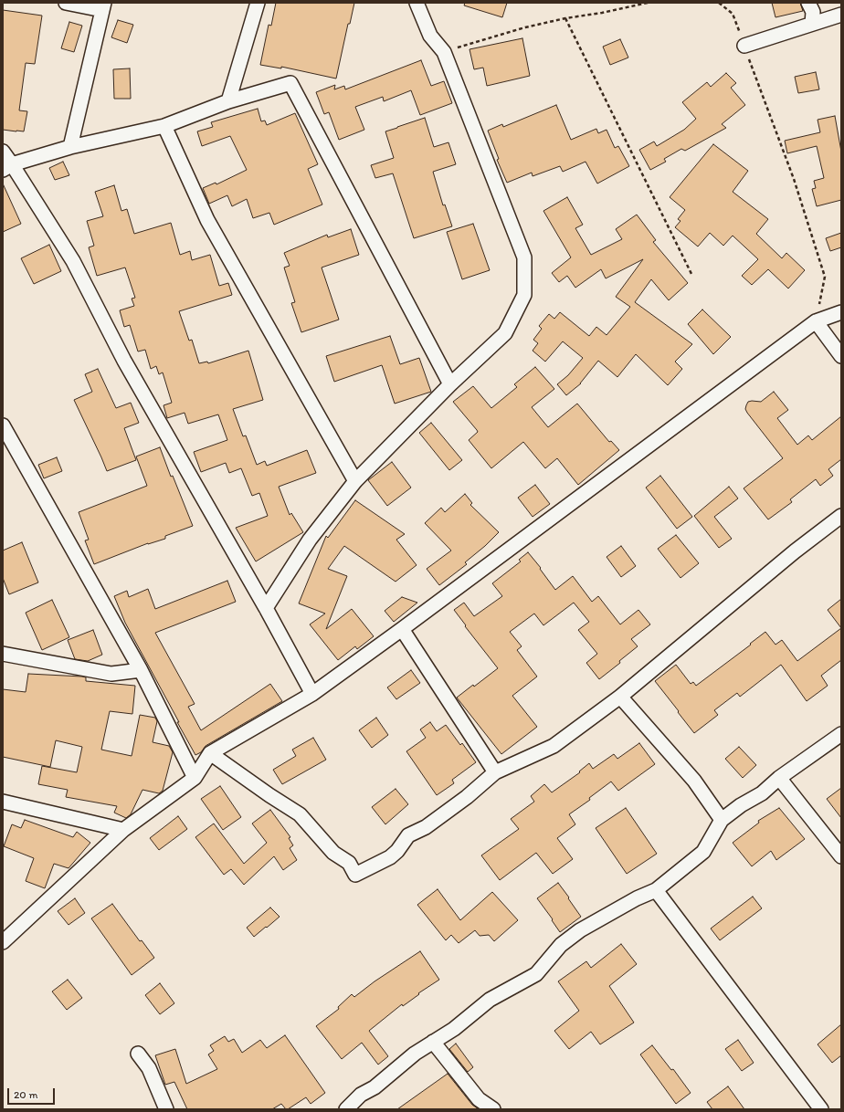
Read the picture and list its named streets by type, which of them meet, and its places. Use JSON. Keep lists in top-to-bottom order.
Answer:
{
  "scale_bar": "20 m"
}
